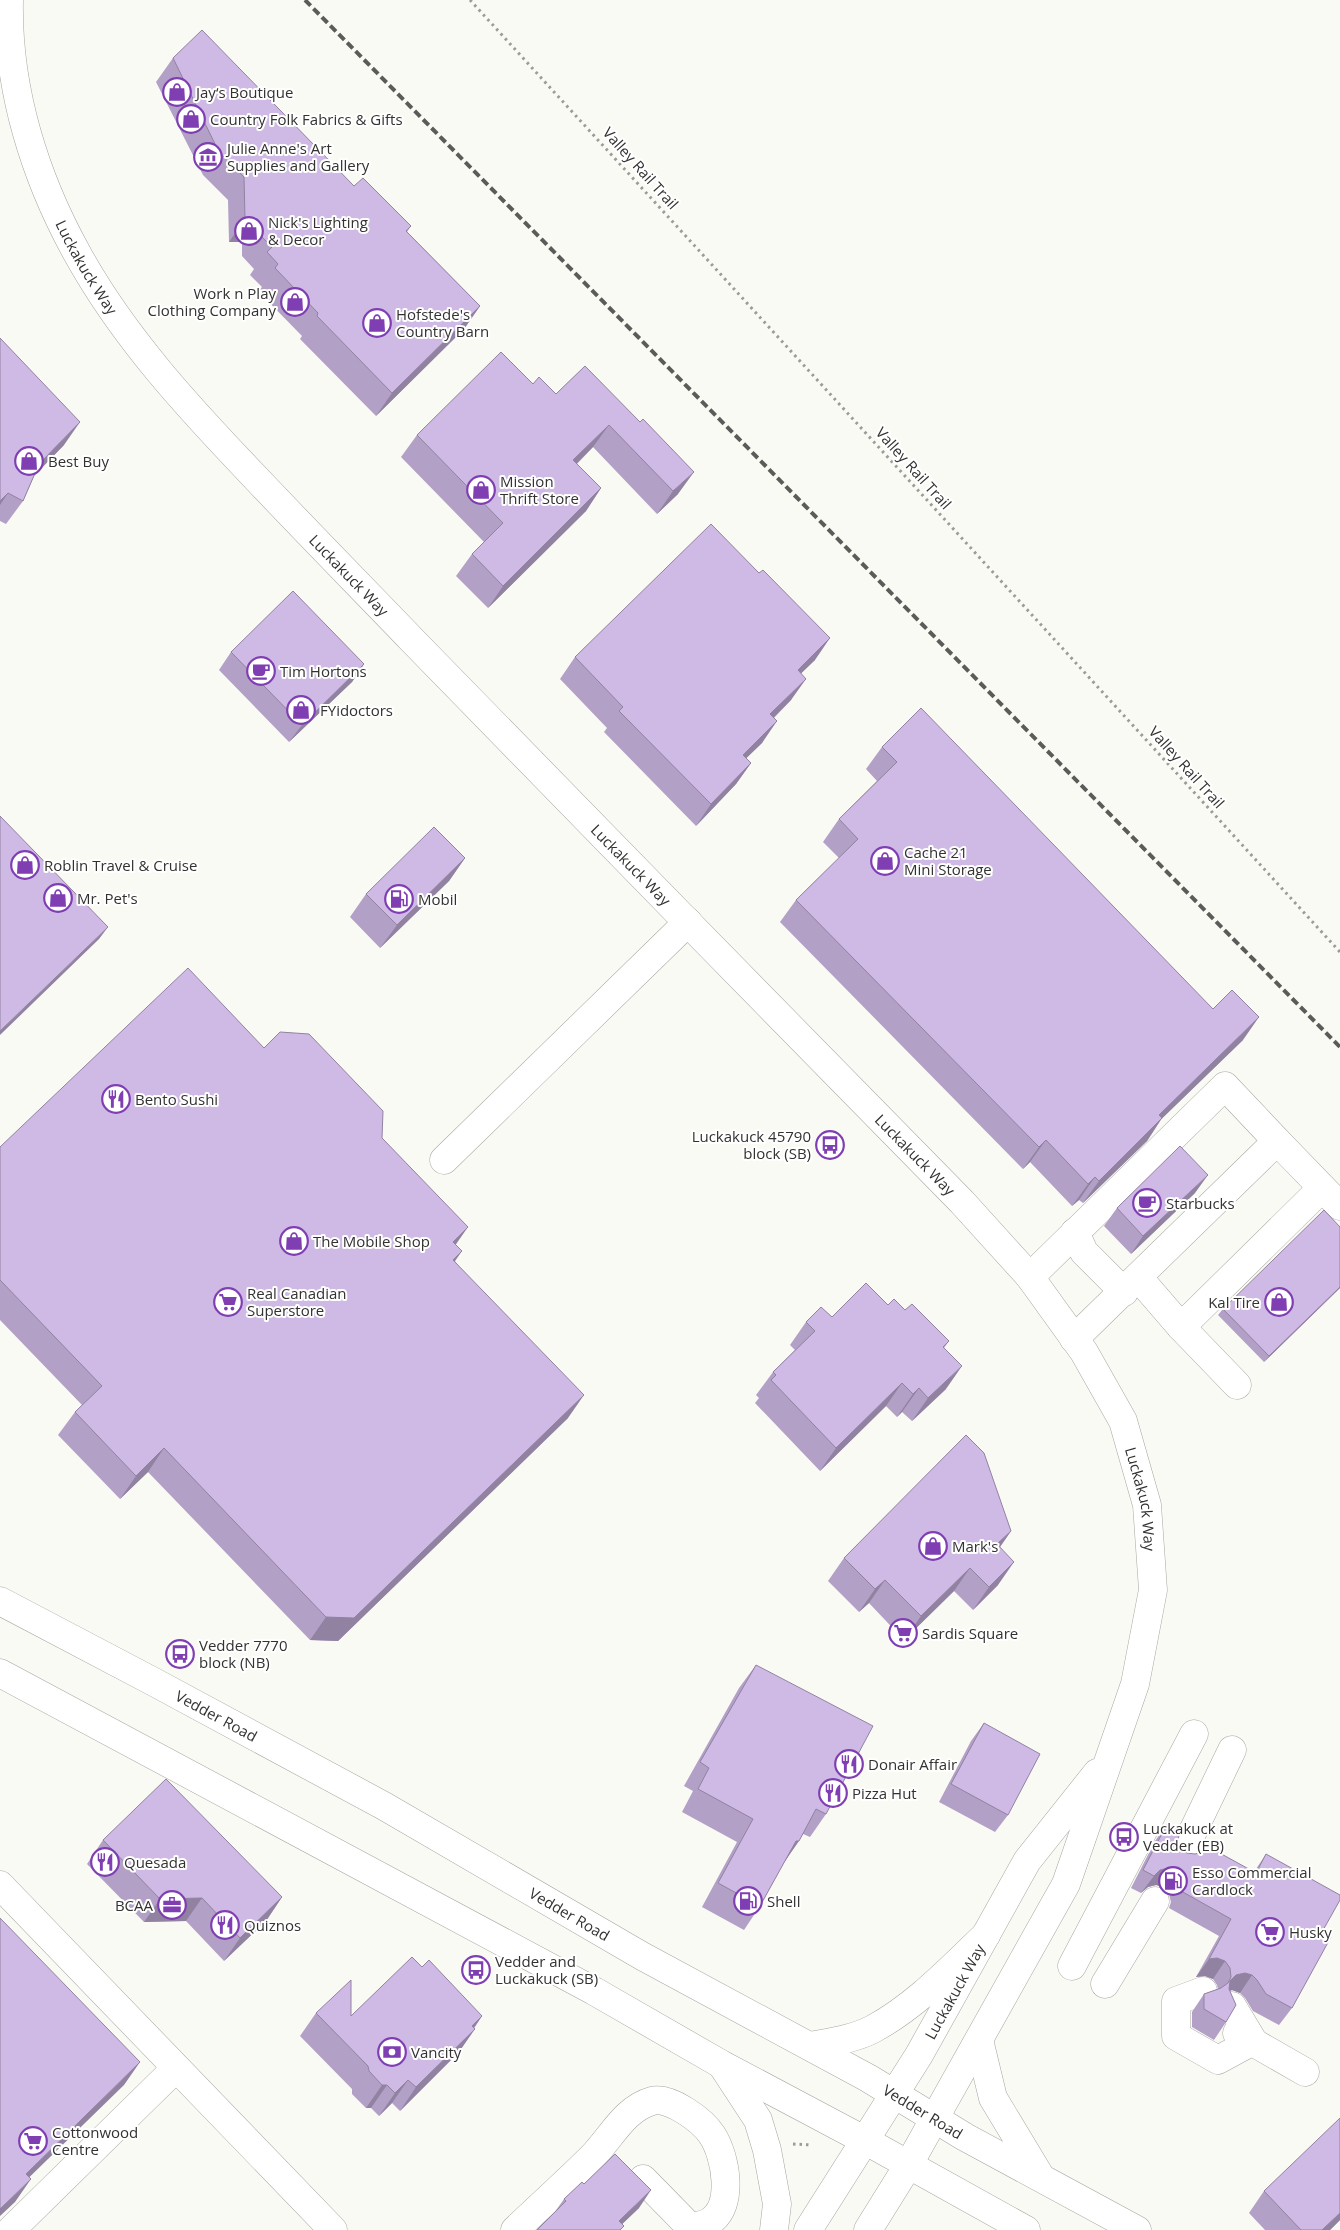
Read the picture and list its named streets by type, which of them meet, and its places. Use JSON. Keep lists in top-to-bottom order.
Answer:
{
  "streets": {
    "street": ["Luckakuck Way", "Vedder Road"],
    "path": ["Valley Rail Trail"]
  },
  "crossings": [
    ["Luckakuck Way", "Vedder Road"]
  ],
  "places": {
    "shop": [
      "Jay‘s Boutique",
      "Country Folk Fabrics & Gifts",
      "Nick's Lighting & Decor",
      "Work n Play Clothing Company",
      "Hofstede's Country Barn",
      "Best Buy",
      "Mission Thrift Store",
      "FYidoctors",
      "Cache 21 Mini Storage",
      "Roblin Travel & Cruise",
      "Mr. Pet's",
      "The Mobile Shop",
      "Kal Tire",
      "Mark's"
    ],
    "museum": ["Julie Anne's Art Supplies and Gallery"],
    "cafe": ["Tim Hortons", "Starbucks"],
    "fuel station": ["Mobil", "Esso Commercial Cardlock", "Shell"],
    "restaurant": [
      "Bento Sushi",
      "Donair Affair",
      "Pizza Hut",
      "Quesada",
      "Quiznos"
    ],
    "bus stop": [
      "Luckakuck 45790 block (SB)",
      "Vedder 7770 block (NB)",
      "Luckakuck at Vedder (EB)",
      "Vedder and Luckakuck (SB)"
    ],
    "supermarket": [
      "Real Canadian Superstore",
      "Sardis Square",
      "Husky",
      "Cottonwood Centre"
    ],
    "office": ["BCAA"],
    "bank": ["Vancity"]
  }
}
